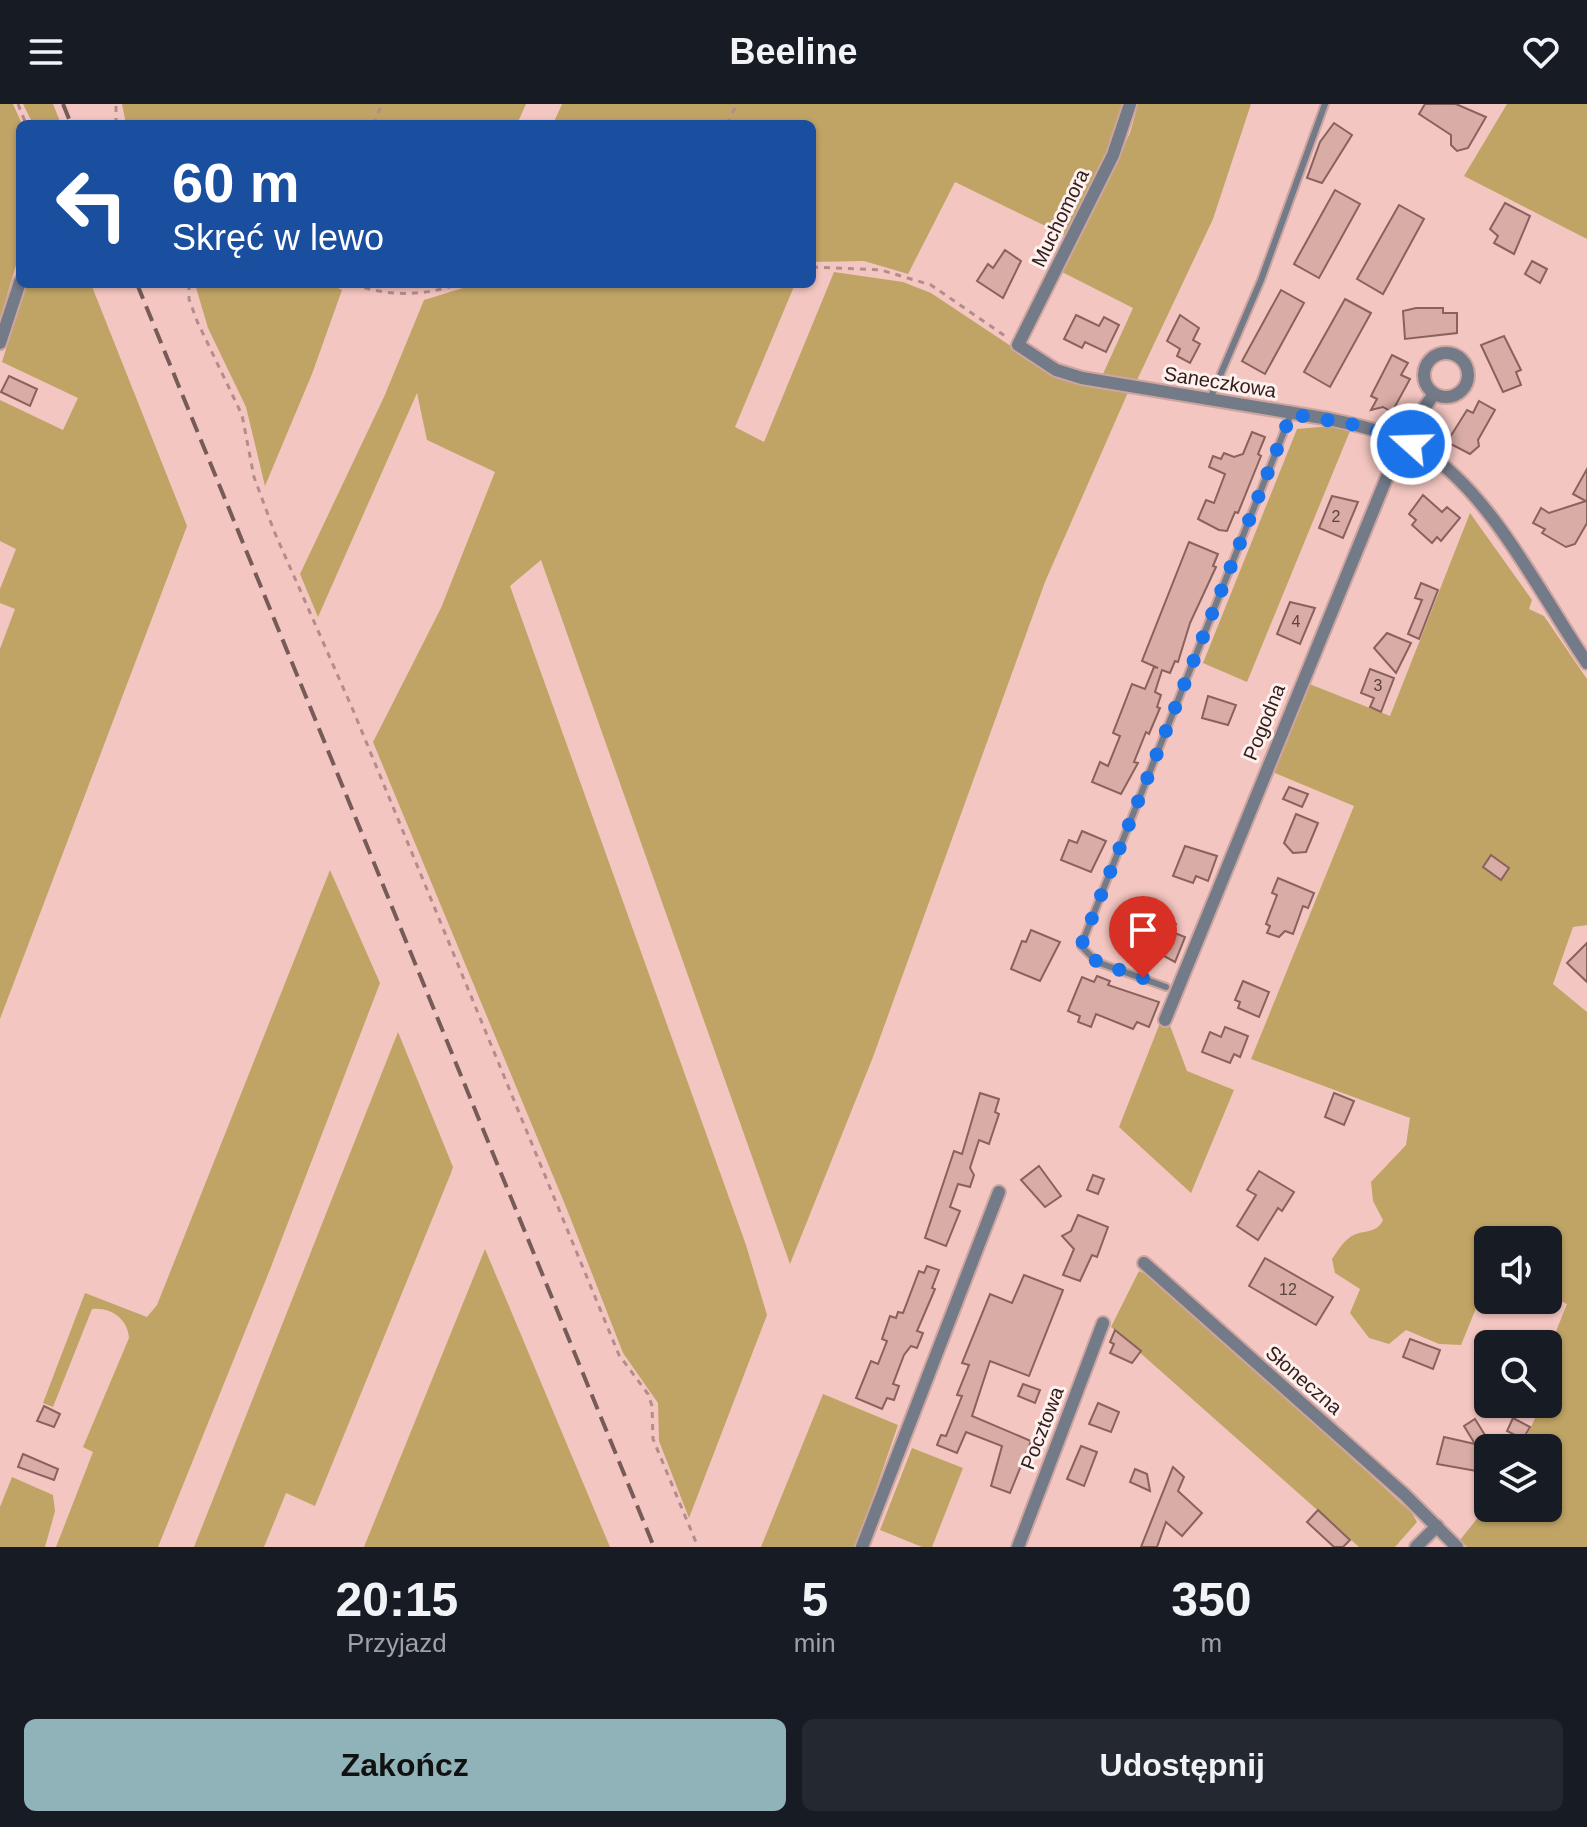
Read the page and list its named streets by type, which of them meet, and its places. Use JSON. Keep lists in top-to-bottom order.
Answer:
{
  "streets": {
    "street": [
      "Muchomora",
      "Saneczkowa",
      "Pogodna",
      "Słoneczna",
      "Pocztowa"
    ]
  },
  "crossings": [
    ["Muchomora", "Saneczkowa"],
    ["Saneczkowa", "Pogodna"]
  ],
  "house_numbers": [
    "2",
    "4",
    "3",
    "12"
  ],
  "page": {
    "header": "Beeline",
    "turn": ["60 m", "Skręć w lewo"],
    "eta": [
      "20:15",
      "Przyjazd",
      "5",
      "min",
      "350",
      "m"
    ],
    "buttons": ["Zakończ", "Udostępnij"]
  }
}
